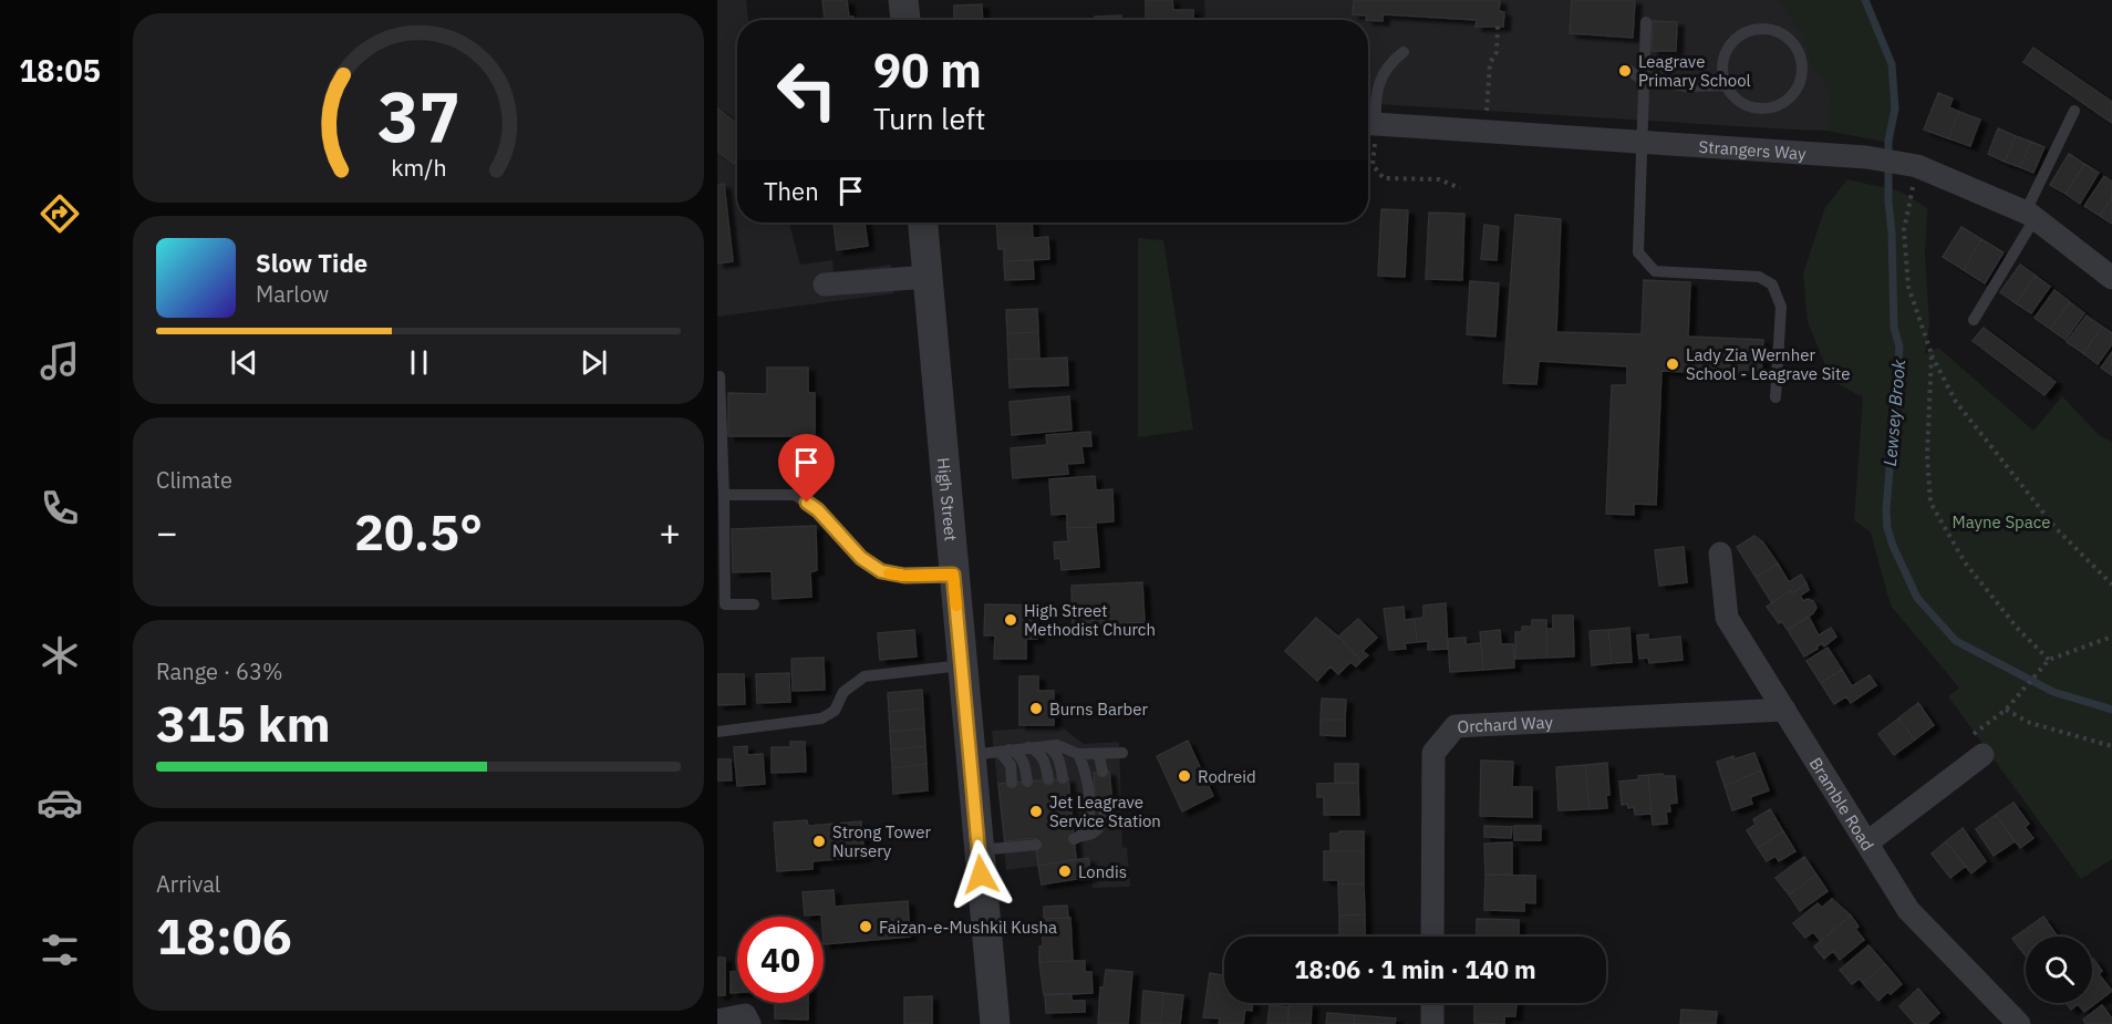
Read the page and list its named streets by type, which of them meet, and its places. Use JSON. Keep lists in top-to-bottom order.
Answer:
{
  "streets": {
    "street": [
      "Strangers Way",
      "High Street",
      "Orchard Way",
      "Bramble Road"
    ]
  },
  "crossings": [
    ["Orchard Way", "Bramble Road"]
  ],
  "water": ["Lewsey Brook"],
  "parks": ["Mayne Space"],
  "places": [
    "Leagrave Primary School",
    "Lady Zia Wernher School - Leagrave Site",
    "High Street Methodist Church",
    "Burns Barber",
    "Rodreid",
    "Jet Leagrave Service Station",
    "Strong Tower Nursery",
    "Londis",
    "Faizan-e-Mushkil Kusha"
  ],
  "page": {
    "tabs": "18:05",
    "turn": ["90 m", "Turn left"],
    "then": "Then",
    "song": ["Slow Tide", "Marlow"],
    "tile": [
      "Climate",
      ["Range · 63%", "315 km"],
      ["Arrival", "18:06"]
    ],
    "heat": ["−", "20.5°", "+"],
    "limit": "40",
    "trip": "18:06 · 1 min · 140 m",
    "gauge": ["37", "km/h"]
  }
}
